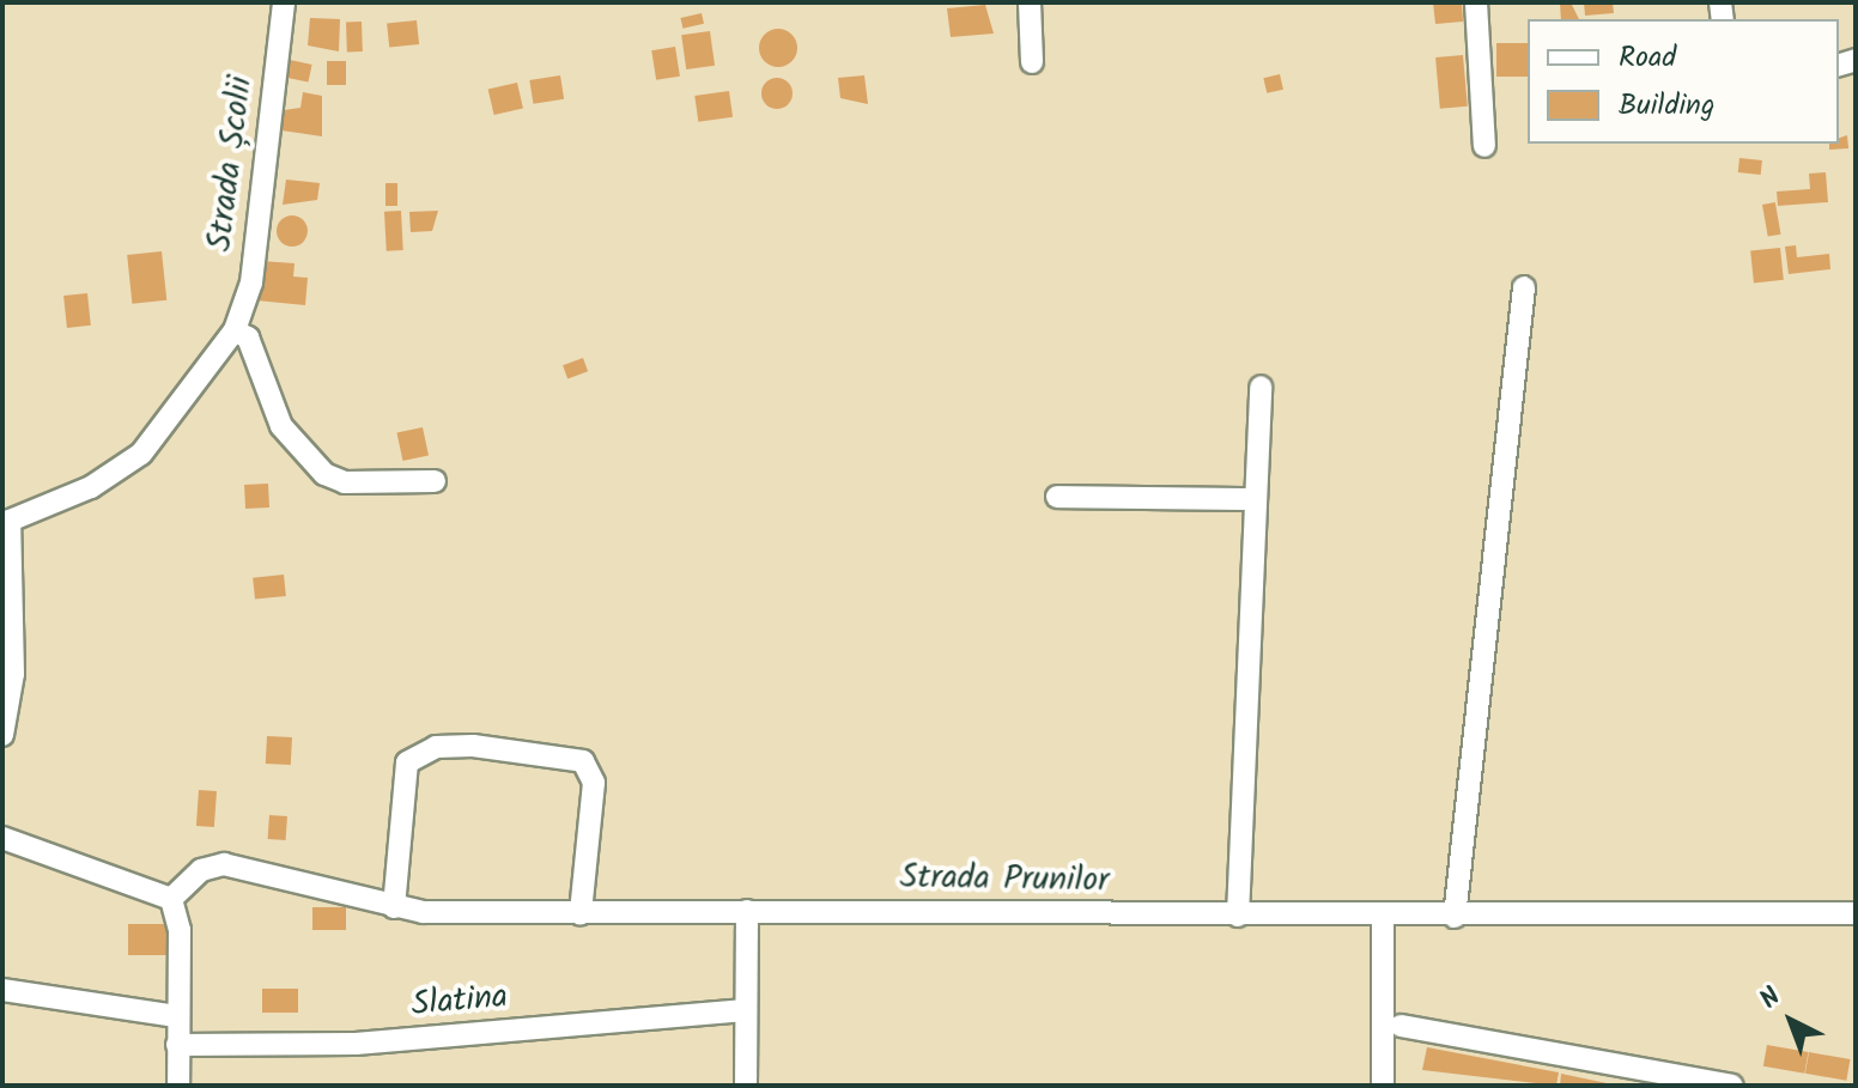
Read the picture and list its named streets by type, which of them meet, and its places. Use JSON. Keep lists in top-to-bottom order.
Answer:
{
  "streets": {
    "street": ["Strada Școlii", "Strada Prunilor", "Slatina"]
  },
  "legend": ["Road", "Building"],
  "north": "top left"
}
